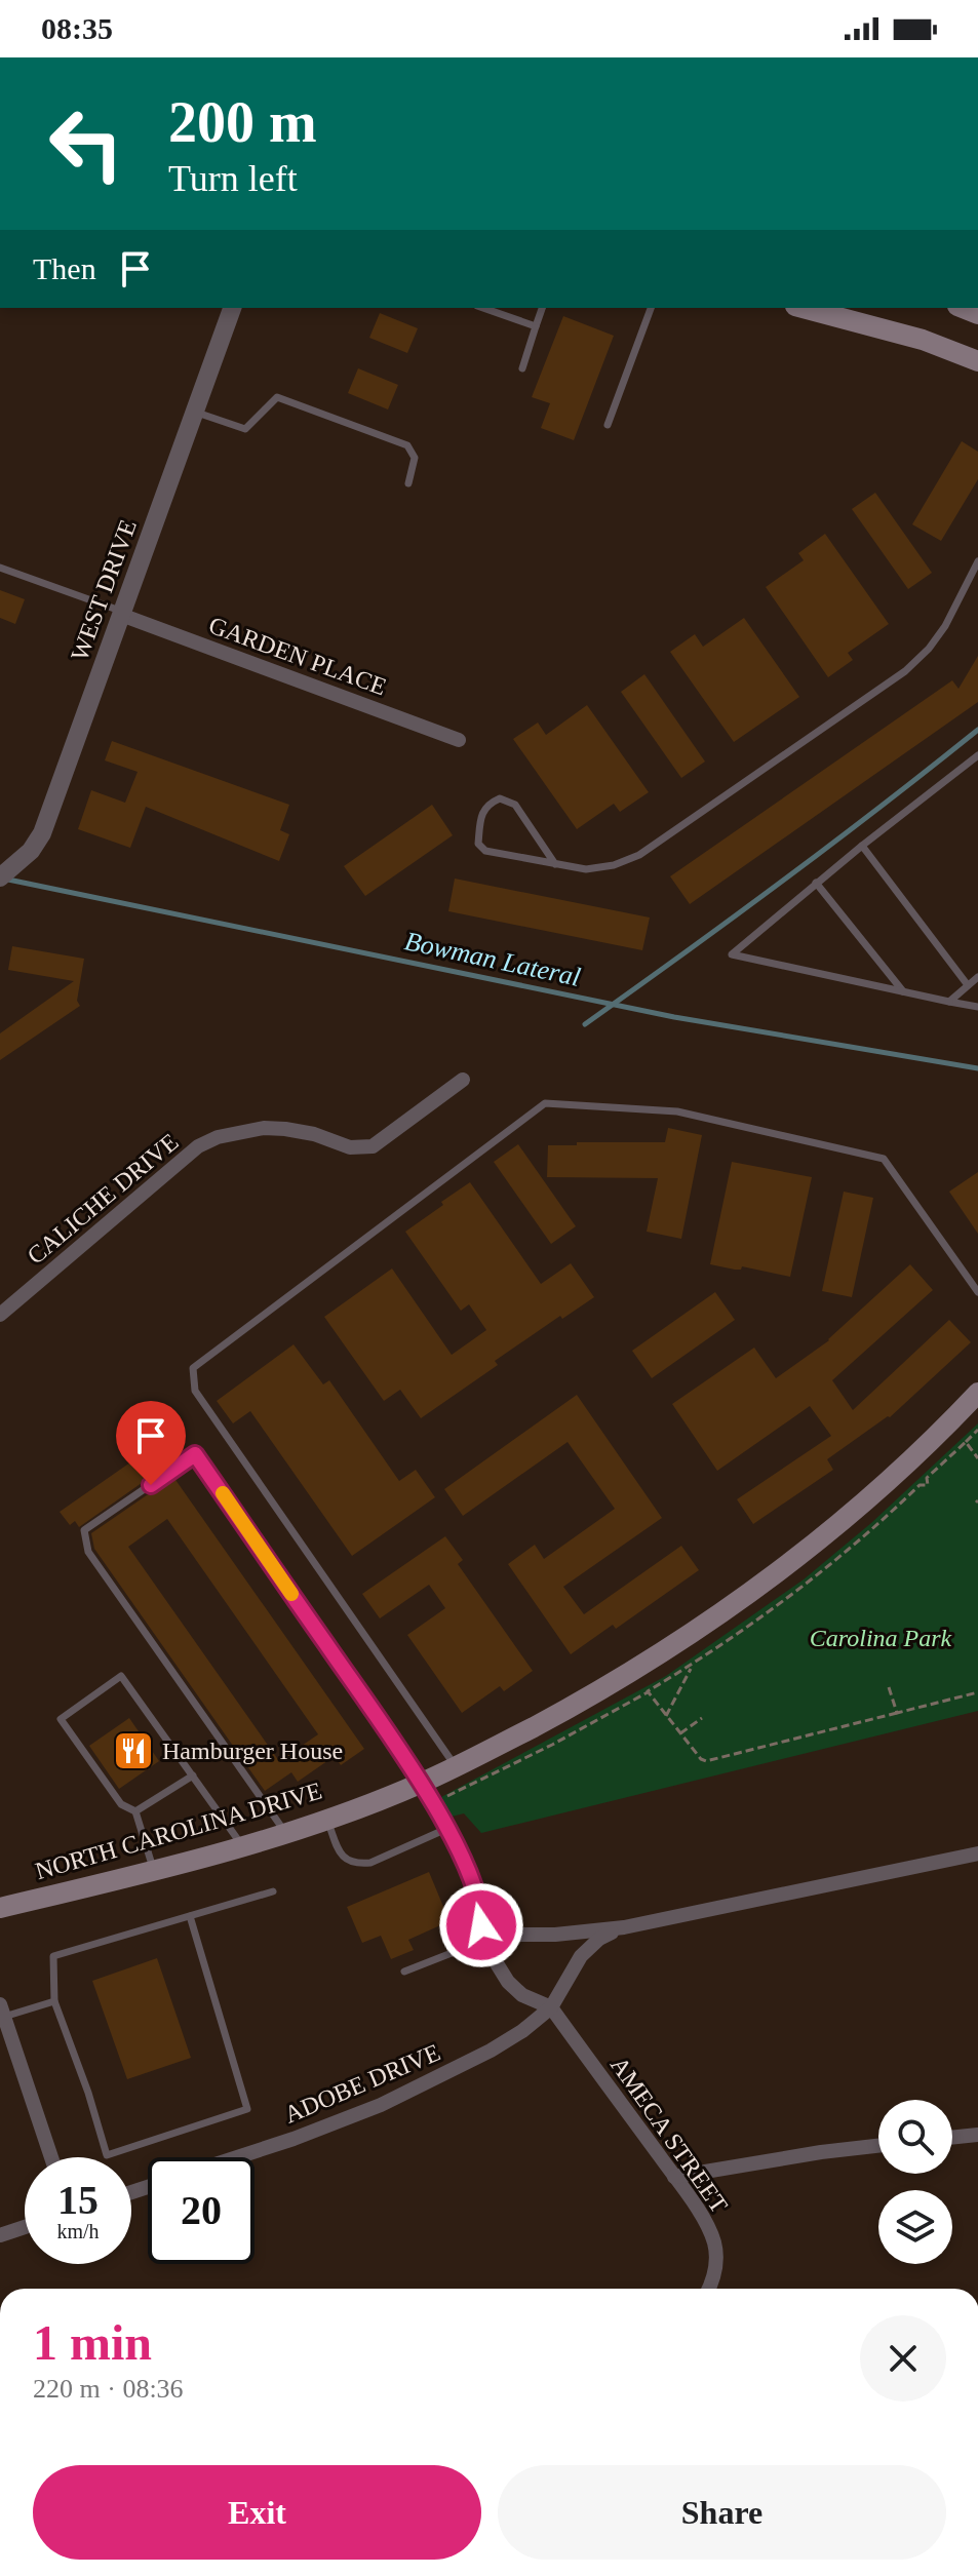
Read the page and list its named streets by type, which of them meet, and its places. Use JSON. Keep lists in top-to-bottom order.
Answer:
{
  "streets": {
    "main road": ["NORTH CAROLINA DRIVE"],
    "street": [
      "WEST DRIVE",
      "GARDEN PLACE",
      "CALICHE DRIVE",
      "ADOBE DRIVE",
      "AMECA STREET"
    ]
  },
  "crossings": [
    ["WEST DRIVE", "GARDEN PLACE"],
    ["ADOBE DRIVE", "AMECA STREET"]
  ],
  "water": ["Bowman Lateral"],
  "parks": ["Carolina Park"],
  "places": {
    "restaurant": ["Hamburger House"]
  },
  "page": {
    "status": "08:35",
    "turn": ["200 m", "Turn left"],
    "then": "Then",
    "speed": "15 km/h",
    "limit": "20",
    "heading": ["1 min", "220 m · 08:36"],
    "buttons": ["Exit", "Share"]
  }
}
